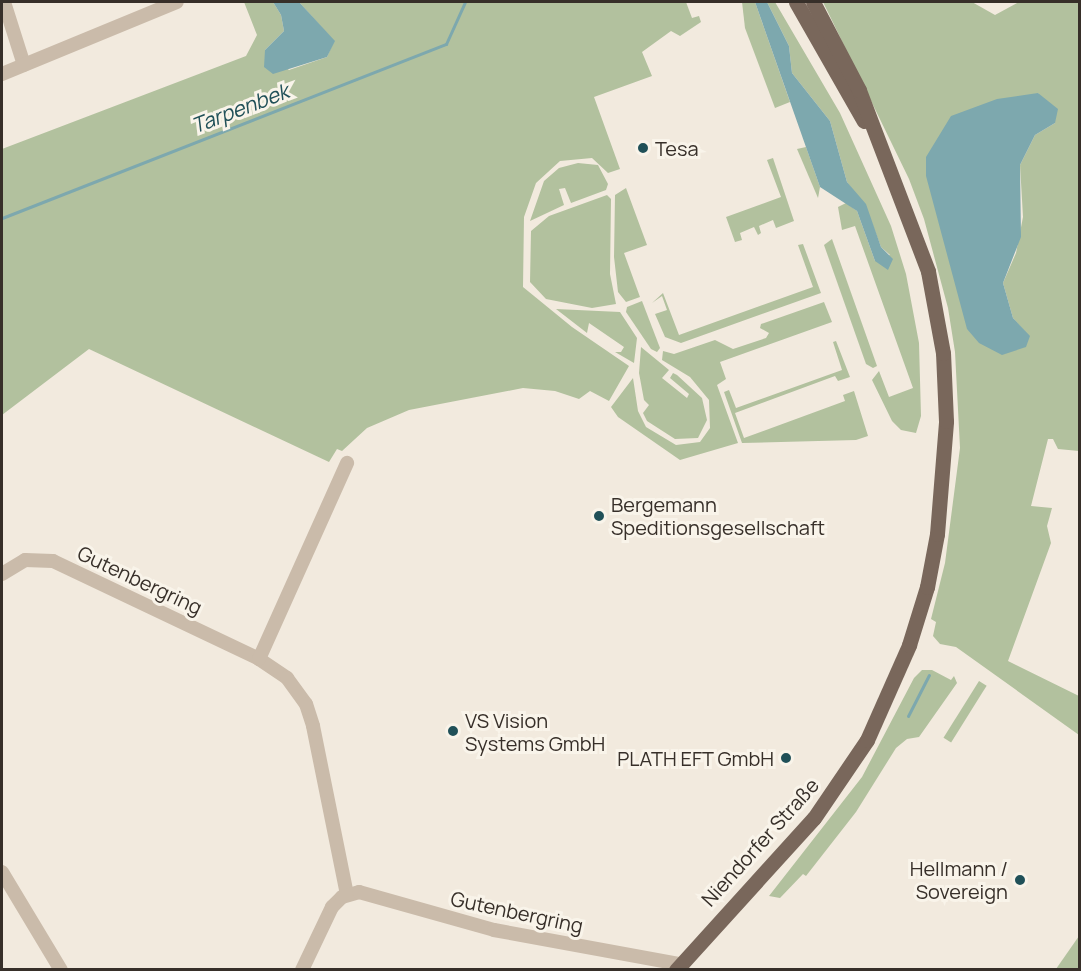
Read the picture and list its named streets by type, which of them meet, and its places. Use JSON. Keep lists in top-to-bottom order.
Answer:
{
  "streets": {
    "main road": ["Niendorfer Straße"],
    "street": ["Gutenbergring"]
  },
  "crossings": [
    ["Gutenbergring", "Niendorfer Straße"]
  ],
  "water": ["Tarpenbek"],
  "places": [
    "Tesa",
    "Bergemann Speditionsgesellschaft",
    "VS Vision Systems GmbH",
    "PLATH EFT GmbH",
    "Hellmann / Sovereign"
  ]
}
